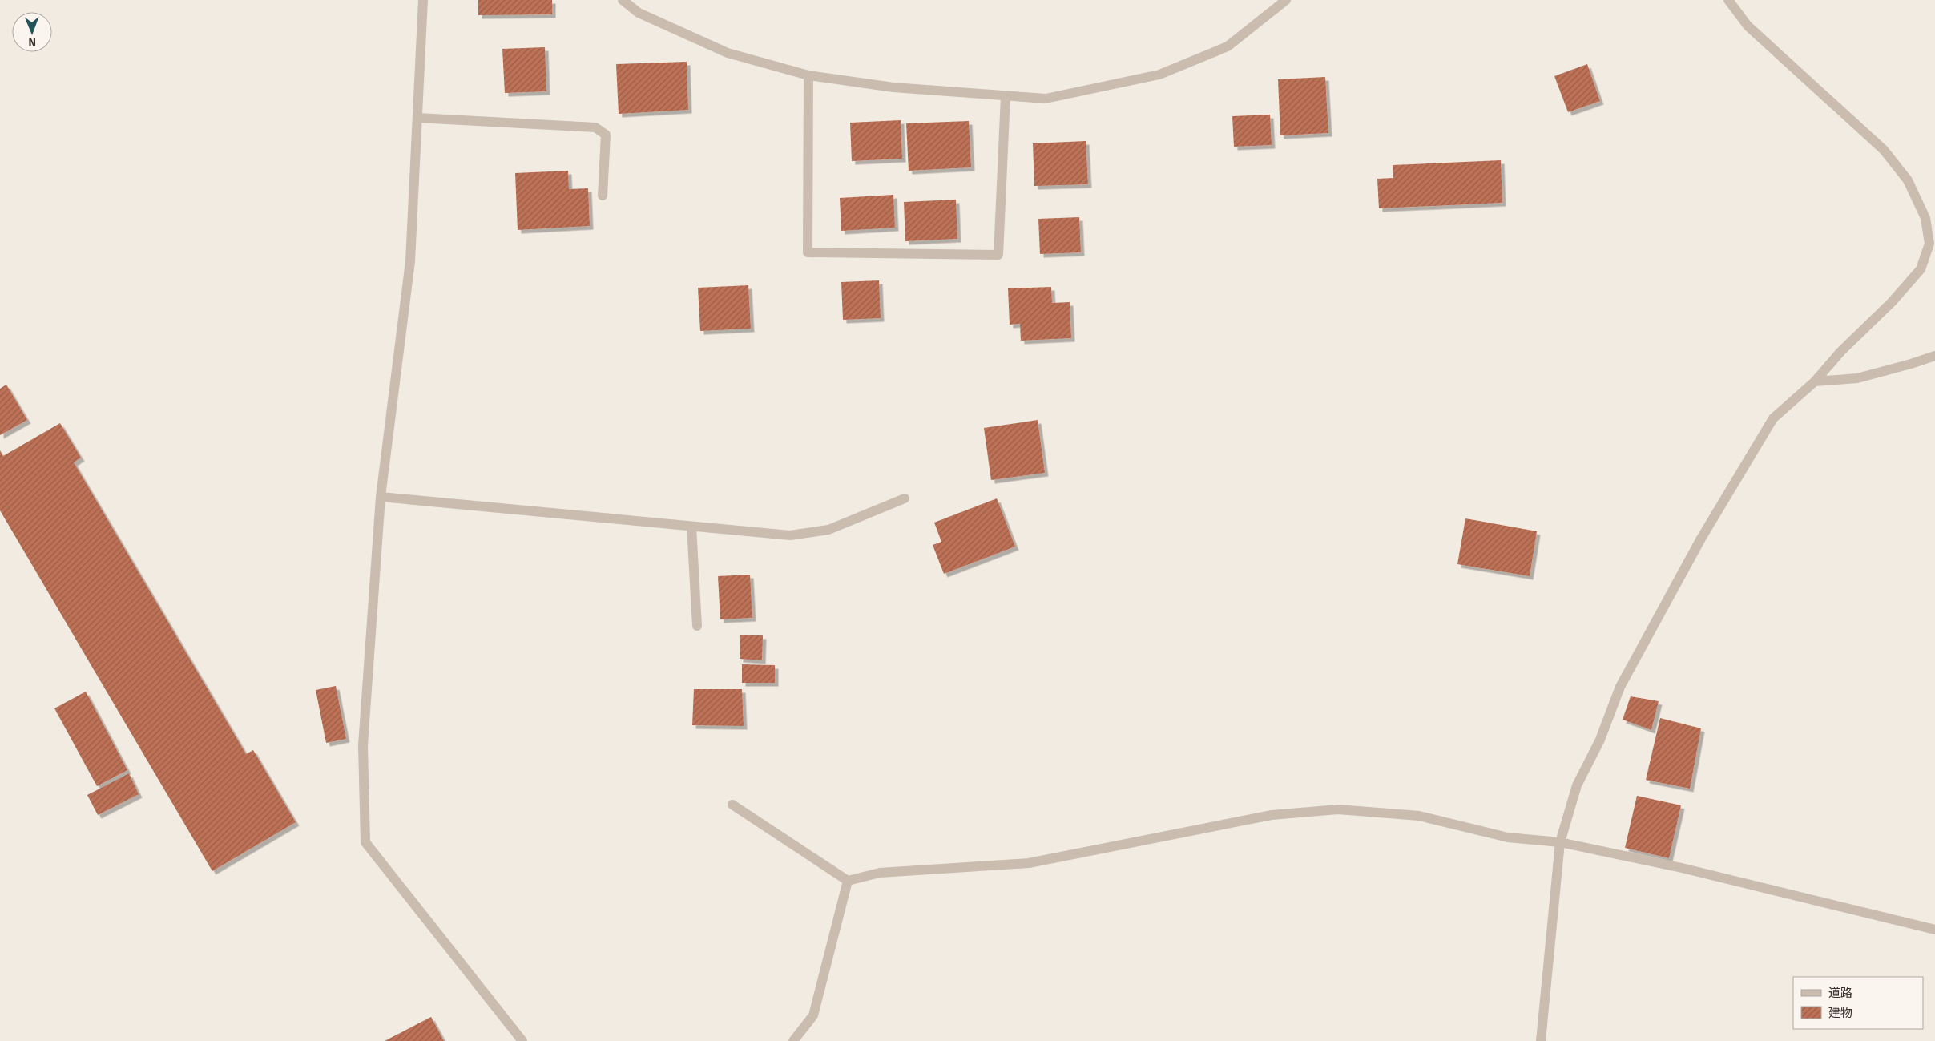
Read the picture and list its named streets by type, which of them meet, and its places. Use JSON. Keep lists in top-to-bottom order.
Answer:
{
  "legend": ["道路", "建物"],
  "north": "bottom"
}
